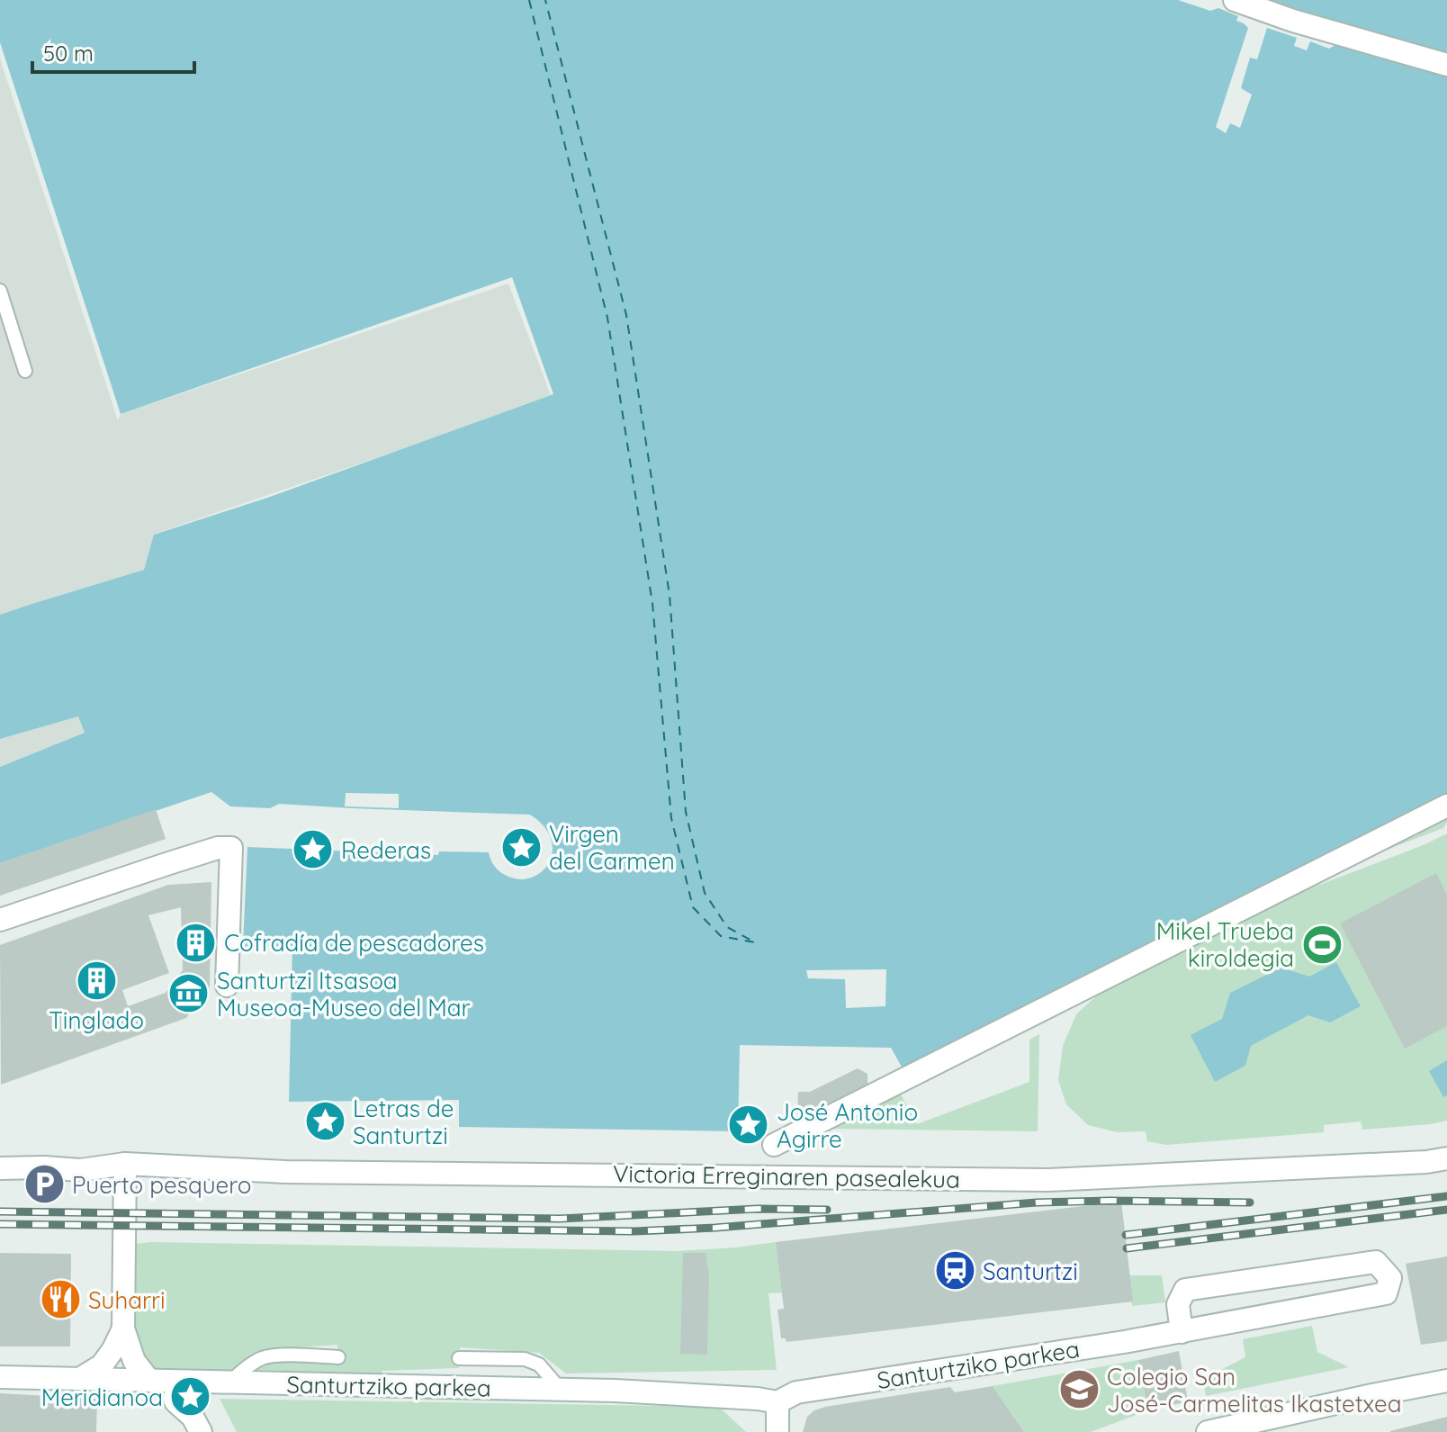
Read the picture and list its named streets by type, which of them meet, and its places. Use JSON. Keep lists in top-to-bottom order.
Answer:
{
  "streets": {
    "street": ["Victoria Erreginaren pasealekua", "Santurtziko parkea"]
  },
  "places": {
    "place": [
      "Virgen del Carmen",
      "Rederas",
      "Letras de Santurtzi",
      "José Antonio Agirre",
      "Meridianoa"
    ],
    "building": ["Cofradía de pescadores", "Tinglado"],
    "sports": ["Mikel Trueba kiroldegia"],
    "museum": ["Santurtzi Itsasoa Museoa-Museo del Mar"],
    "parking": ["Puerto pesquero"],
    "station": ["Santurtzi"],
    "restaurant": ["Suharri"],
    "school or university": ["Colegio San José-Carmelitas Ikastetxea"]
  },
  "scale_bar": "50 m"
}
